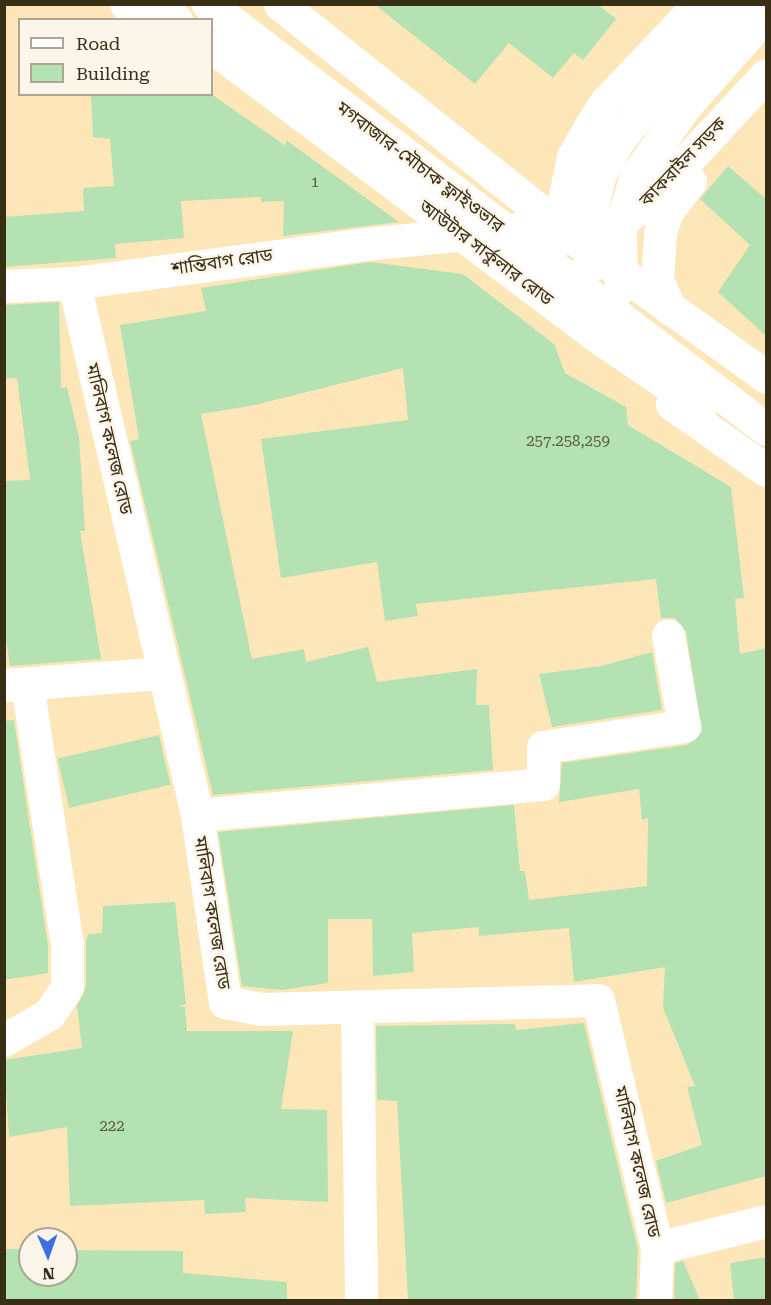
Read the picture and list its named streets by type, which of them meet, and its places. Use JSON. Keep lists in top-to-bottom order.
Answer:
{
  "streets": {
    "main road": [
      "কাকরাইল সড়ক",
      "মগবাজার-মৌচাক ফ্লাইওভার",
      "আউটার সার্কুলার রোড",
      "শান্তিবাগ রোড",
      "মালিবাগ কলেজ রোড"
    ]
  },
  "crossings": [
    ["কাকরাইল সড়ক", "মগবাজার-মৌচাক ফ্লাইওভার"],
    ["কাকরাইল সড়ক", "আউটার সার্কুলার রোড"],
    ["মগবাজার-মৌচাক ফ্লাইওভার", "আউটার সার্কুলার রোড"],
    ["আউটার সার্কুলার রোড", "শান্তিবাগ রোড"],
    ["শান্তিবাগ রোড", "মালিবাগ কলেজ রোড"]
  ],
  "house_numbers": ["1", "257.258,259", "222"],
  "legend": ["Road", "Building"],
  "north": "bottom"
}
